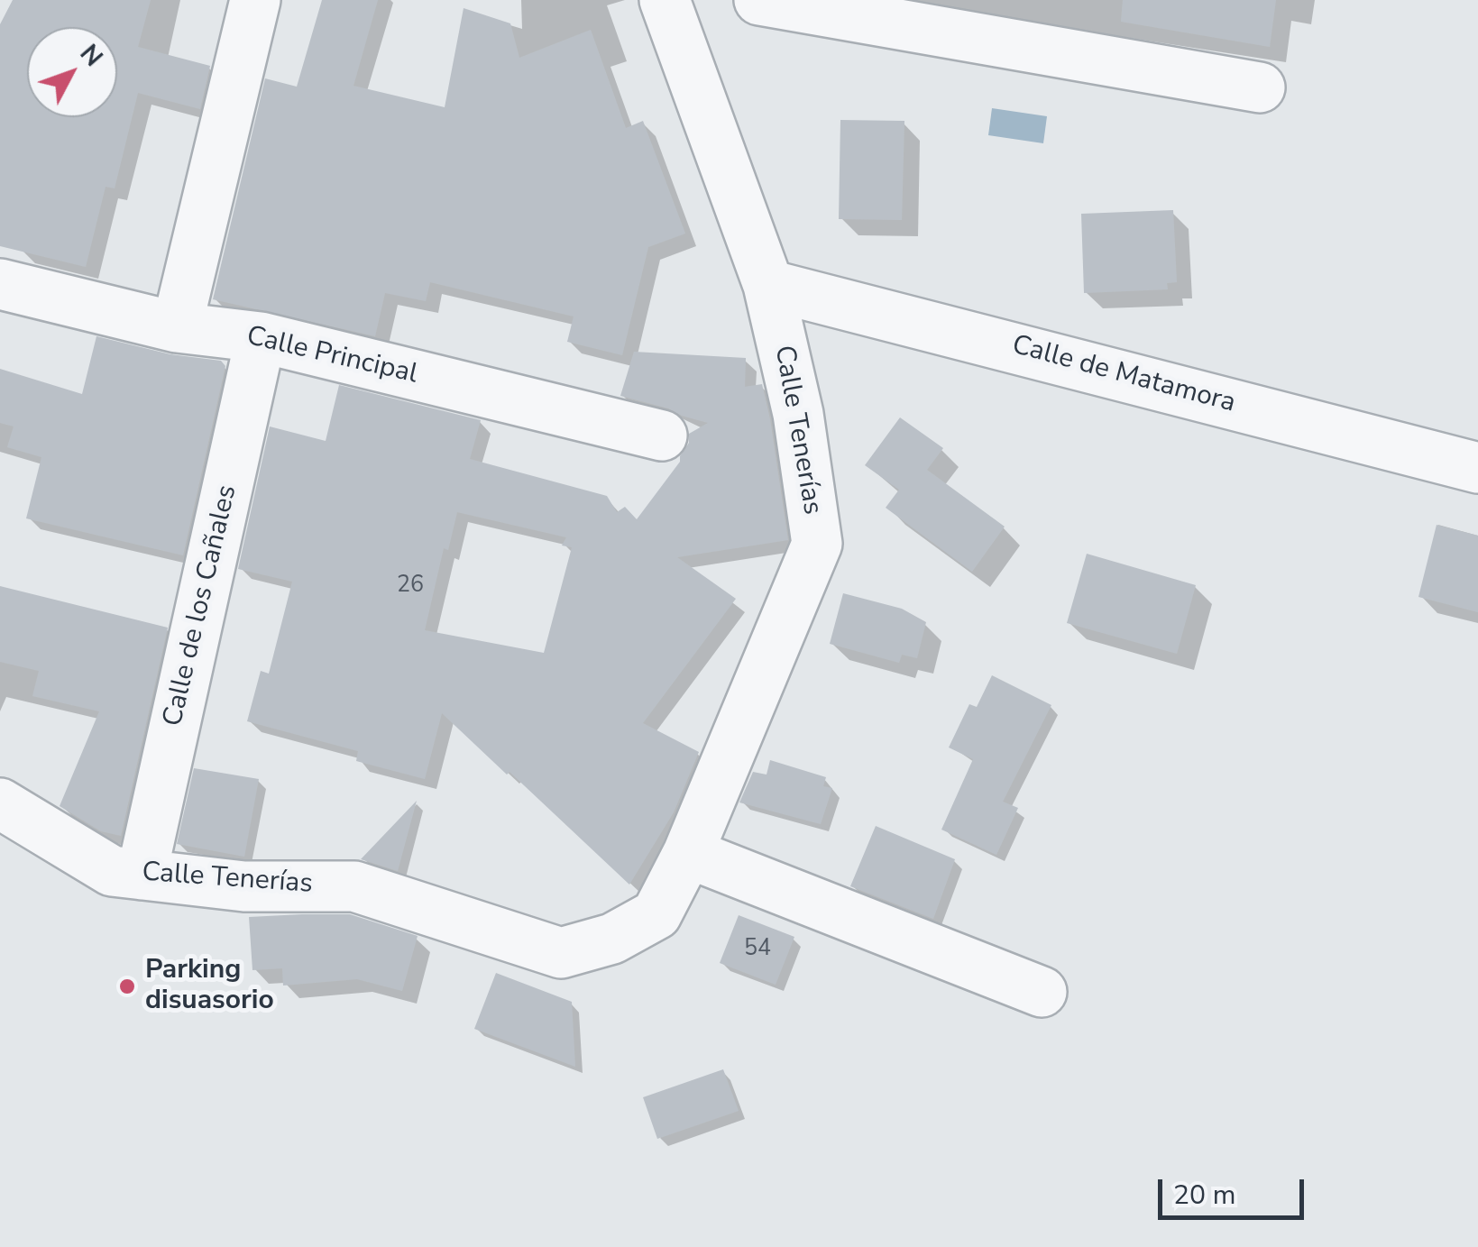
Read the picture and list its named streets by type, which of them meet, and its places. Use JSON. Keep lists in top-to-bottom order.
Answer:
{
  "streets": {
    "street": [
      "Calle Principal",
      "Calle de Matamora",
      "Calle Tenerías",
      "Calle de los Cañales"
    ]
  },
  "crossings": [
    ["Calle Principal", "Calle de los Cañales"],
    ["Calle de Matamora", "Calle Tenerías"],
    ["Calle Tenerías", "Calle de los Cañales"]
  ],
  "places": ["Parking disuasorio"],
  "house_numbers": ["26", "54"],
  "scale_bar": "20 m",
  "north": "top right"
}
